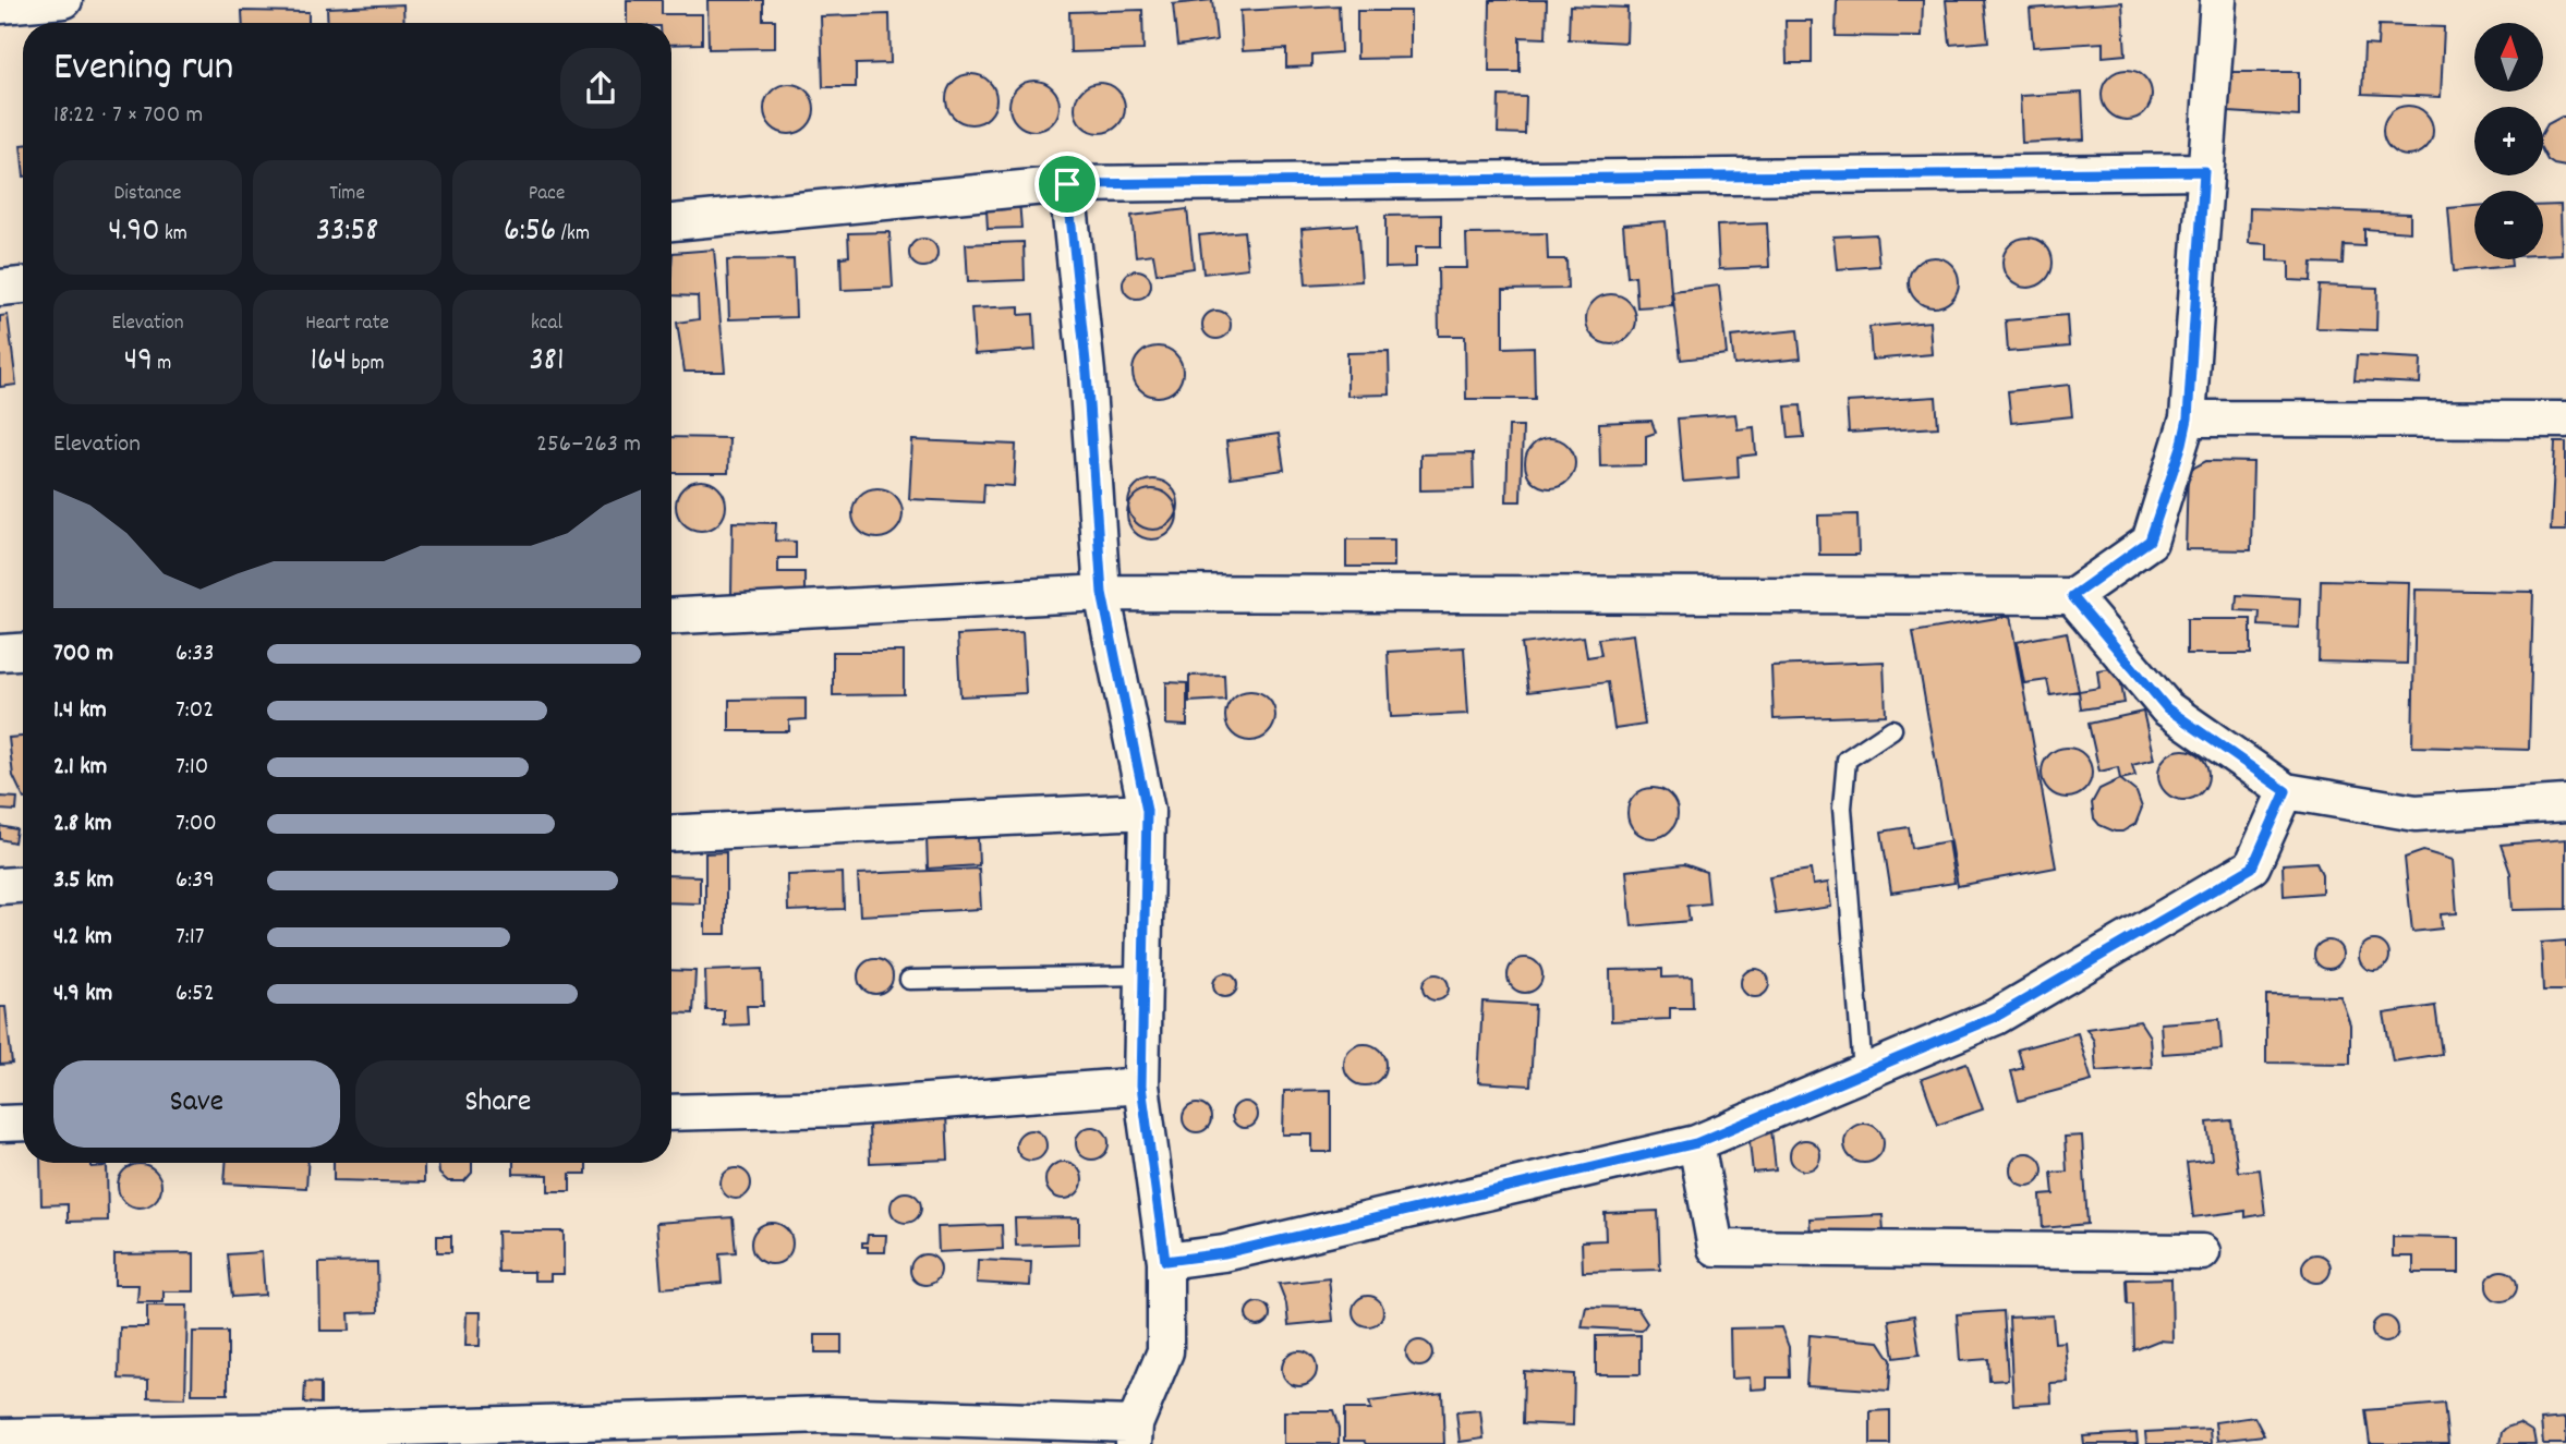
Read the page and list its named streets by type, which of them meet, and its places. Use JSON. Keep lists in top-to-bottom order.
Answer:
{
  "north": "top",
  "page": {
    "map_buttons": ["+", "−"],
    "heading": ["Evening run", "18:22 · 7 × 700 m"],
    "stats": [
      ["Distance", "4.90 km"],
      ["Time", "33:58"],
      ["Pace", "6:56 /km"],
      ["Elevation", "49 m"],
      ["Heart rate", "164 bpm"],
      ["kcal", "381"]
    ],
    "chart": ["Elevation", "256–263 m"],
    "list": [
      {
        "name": "700 m",
        "note": "6:33"
      },
      {
        "name": "1.4 km",
        "note": "7:02"
      },
      {
        "name": "2.1 km",
        "note": "7:10"
      },
      {
        "name": "2.8 km",
        "note": "7:00"
      },
      {
        "name": "3.5 km",
        "note": "6:39"
      },
      {
        "name": "4.2 km",
        "note": "7:17"
      },
      {
        "name": "4.9 km",
        "note": "6:52"
      }
    ],
    "buttons": ["Save", "Share"]
  }
}
